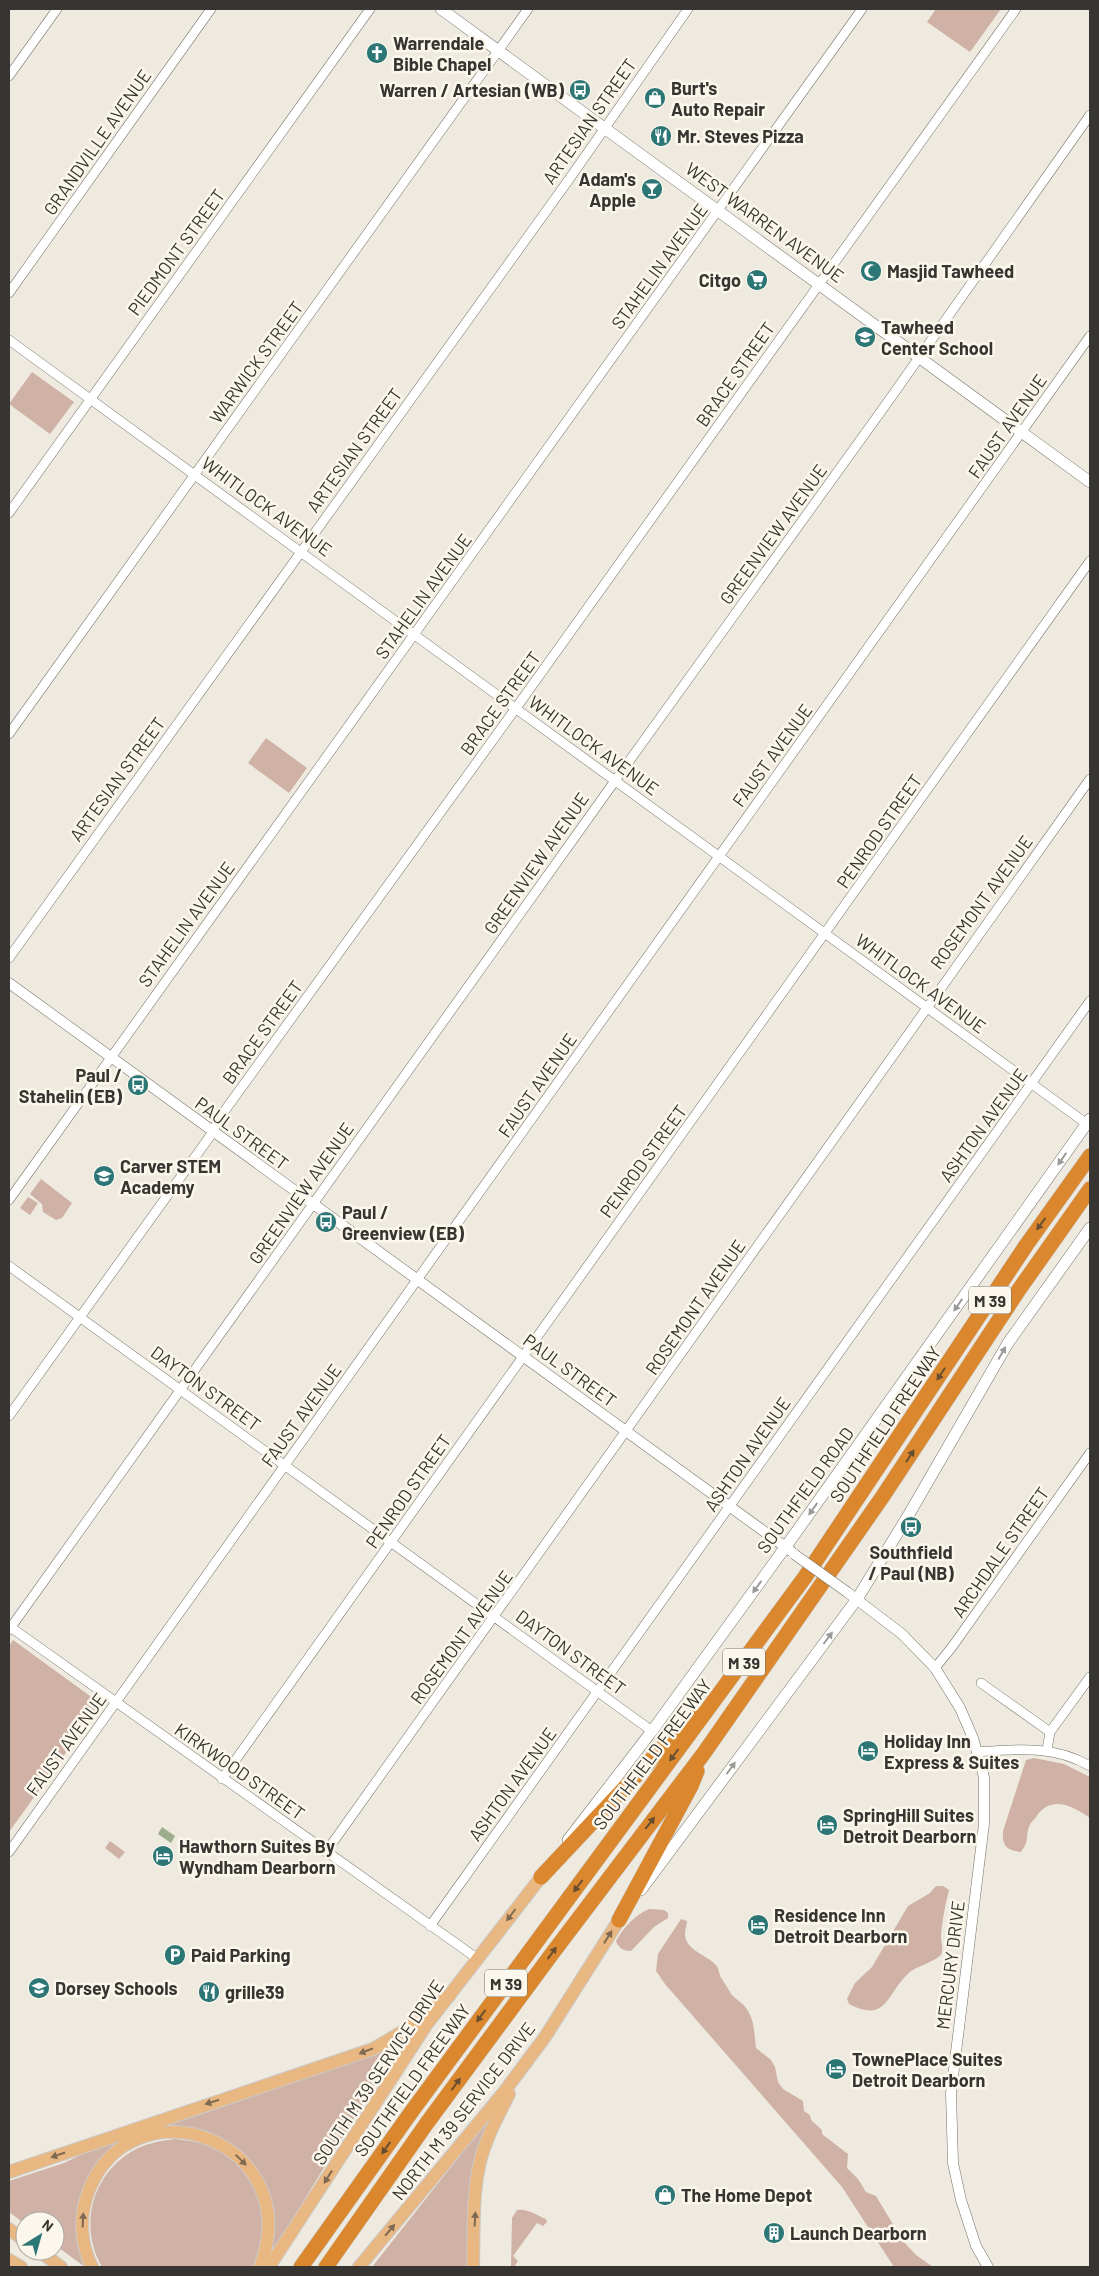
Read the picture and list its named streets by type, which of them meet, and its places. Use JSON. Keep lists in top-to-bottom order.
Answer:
{
  "streets": {
    "highway": ["M 39", "SOUTHFIELD FREEWAY"],
    "main road": [
      "WEST WARREN AVENUE",
      "SOUTHFIELD ROAD",
      "SOUTH M 39 SERVICE DRIVE",
      "NORTH M 39 SERVICE DRIVE"
    ],
    "street": [
      "ARTESIAN STREET",
      "GRANDVILLE AVENUE",
      "PIEDMONT STREET",
      "STAHELIN AVENUE",
      "WARWICK STREET",
      "BRACE STREET",
      "FAUST AVENUE",
      "WHITLOCK AVENUE",
      "GREENVIEW AVENUE",
      "PENROD STREET",
      "ROSEMONT AVENUE",
      "ASHTON AVENUE",
      "PAUL STREET",
      "DAYTON STREET",
      "ARCHDALE STREET",
      "KIRKWOOD STREET",
      "MERCURY DRIVE"
    ]
  },
  "crossings": [
    ["ARTESIAN STREET", "WEST WARREN AVENUE"],
    ["ARTESIAN STREET", "WHITLOCK AVENUE"],
    ["WEST WARREN AVENUE", "STAHELIN AVENUE"],
    ["WEST WARREN AVENUE", "WARWICK STREET"],
    ["WEST WARREN AVENUE", "BRACE STREET"],
    ["WEST WARREN AVENUE", "FAUST AVENUE"],
    ["WEST WARREN AVENUE", "GREENVIEW AVENUE"],
    ["PIEDMONT STREET", "WHITLOCK AVENUE"],
    ["STAHELIN AVENUE", "WHITLOCK AVENUE"],
    ["STAHELIN AVENUE", "PAUL STREET"],
    ["WARWICK STREET", "WHITLOCK AVENUE"],
    ["BRACE STREET", "WHITLOCK AVENUE"],
    ["BRACE STREET", "PAUL STREET"],
    ["BRACE STREET", "DAYTON STREET"],
    ["FAUST AVENUE", "WHITLOCK AVENUE"],
    ["FAUST AVENUE", "PAUL STREET"],
    ["FAUST AVENUE", "DAYTON STREET"],
    ["FAUST AVENUE", "KIRKWOOD STREET"],
    ["WHITLOCK AVENUE", "GREENVIEW AVENUE"],
    ["WHITLOCK AVENUE", "PENROD STREET"],
    ["WHITLOCK AVENUE", "ROSEMONT AVENUE"],
    ["WHITLOCK AVENUE", "ASHTON AVENUE"],
    ["WHITLOCK AVENUE", "SOUTHFIELD ROAD"],
    ["GREENVIEW AVENUE", "PAUL STREET"],
    ["GREENVIEW AVENUE", "DAYTON STREET"],
    ["GREENVIEW AVENUE", "KIRKWOOD STREET"],
    ["PENROD STREET", "PAUL STREET"],
    ["PENROD STREET", "DAYTON STREET"],
    ["PENROD STREET", "KIRKWOOD STREET"],
    ["ROSEMONT AVENUE", "PAUL STREET"],
    ["ROSEMONT AVENUE", "DAYTON STREET"],
    ["ROSEMONT AVENUE", "KIRKWOOD STREET"],
    ["ASHTON AVENUE", "PAUL STREET"],
    ["ASHTON AVENUE", "DAYTON STREET"],
    ["ASHTON AVENUE", "KIRKWOOD STREET"],
    ["PAUL STREET", "SOUTHFIELD ROAD"],
    ["PAUL STREET", "ARCHDALE STREET"],
    ["PAUL STREET", "MERCURY DRIVE"],
    ["DAYTON STREET", "SOUTHFIELD ROAD"],
    ["SOUTHFIELD ROAD", "SOUTH M 39 SERVICE DRIVE"],
    ["KIRKWOOD STREET", "SOUTH M 39 SERVICE DRIVE"]
  ],
  "one_way": ["SOUTH M 39 SERVICE DRIVE"],
  "places": {
    "church": ["Warrendale Bible Chapel"],
    "bus stop": [
      "Warren / Artesian (WB)",
      "Paul / Stahelin (EB)",
      "Paul / Greenview (EB)",
      "Southfield / Paul (NB)"
    ],
    "shop": ["Burt's Auto Repair", "The Home Depot"],
    "restaurant": ["Mr. Steves Pizza", "grille39"],
    "bar": ["Adam's Apple"],
    "mosque": ["Masjid Tawheed"],
    "supermarket": ["Citgo"],
    "school or university": ["Tawheed Center School", "Carver STEM Academy", "Dorsey Schools"],
    "hotel": [
      "Holiday Inn Express & Suites",
      "SpringHill Suites Detroit Dearborn",
      "Hawthorn Suites By Wyndham Dearborn",
      "Residence Inn Detroit Dearborn",
      "TownePlace Suites Detroit Dearborn"
    ],
    "parking": ["Paid Parking"],
    "building": ["Launch Dearborn"]
  },
  "north": "top right"
}
